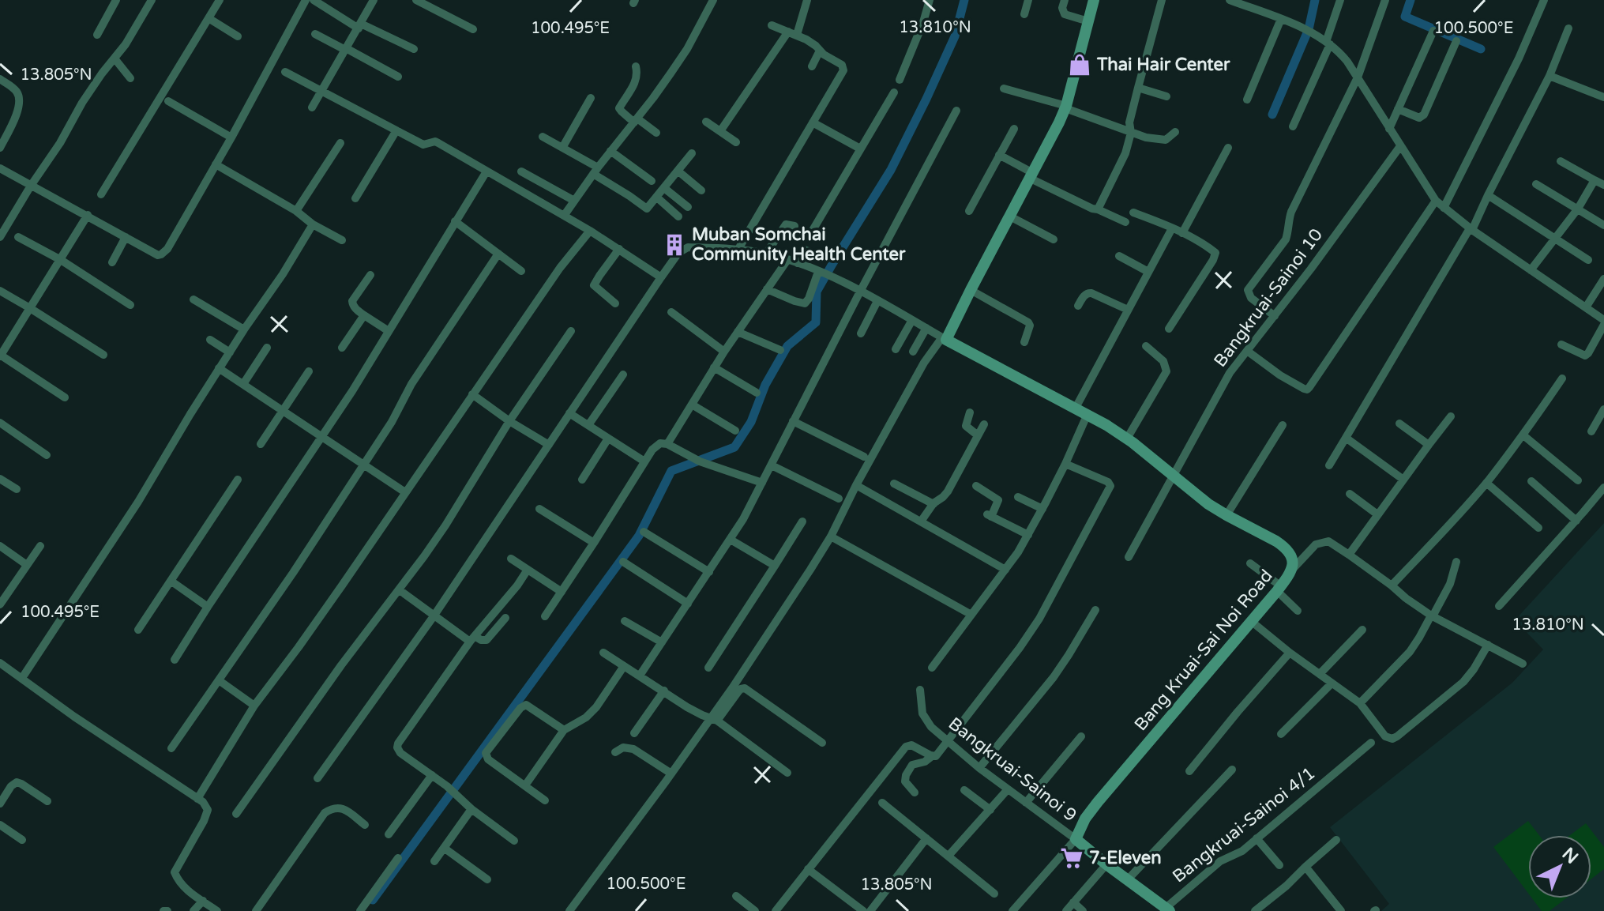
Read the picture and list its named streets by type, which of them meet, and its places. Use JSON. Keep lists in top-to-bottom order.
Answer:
{
  "streets": {
    "main road": ["Bang Kruai-Sai Noi Road"],
    "street": ["Bangkruai-Sainoi 10", "Bangkruai-Sainoi 9", "Bangkruai-Sainoi 4/1"]
  },
  "crossings": [
    ["Bangkruai-Sainoi 10", "Bang Kruai-Sai Noi Road"],
    ["Bang Kruai-Sai Noi Road", "Bangkruai-Sainoi 9"]
  ],
  "places": {
    "shop": ["Thai Hair Center"],
    "building": ["Muban Somchai Community Health Center"],
    "supermarket": ["7-Eleven"]
  },
  "north": "top right",
  "coordinates": [
    "13.810°N",
    "100.495°E",
    "100.500°E",
    "13.805°N"
  ]
}
